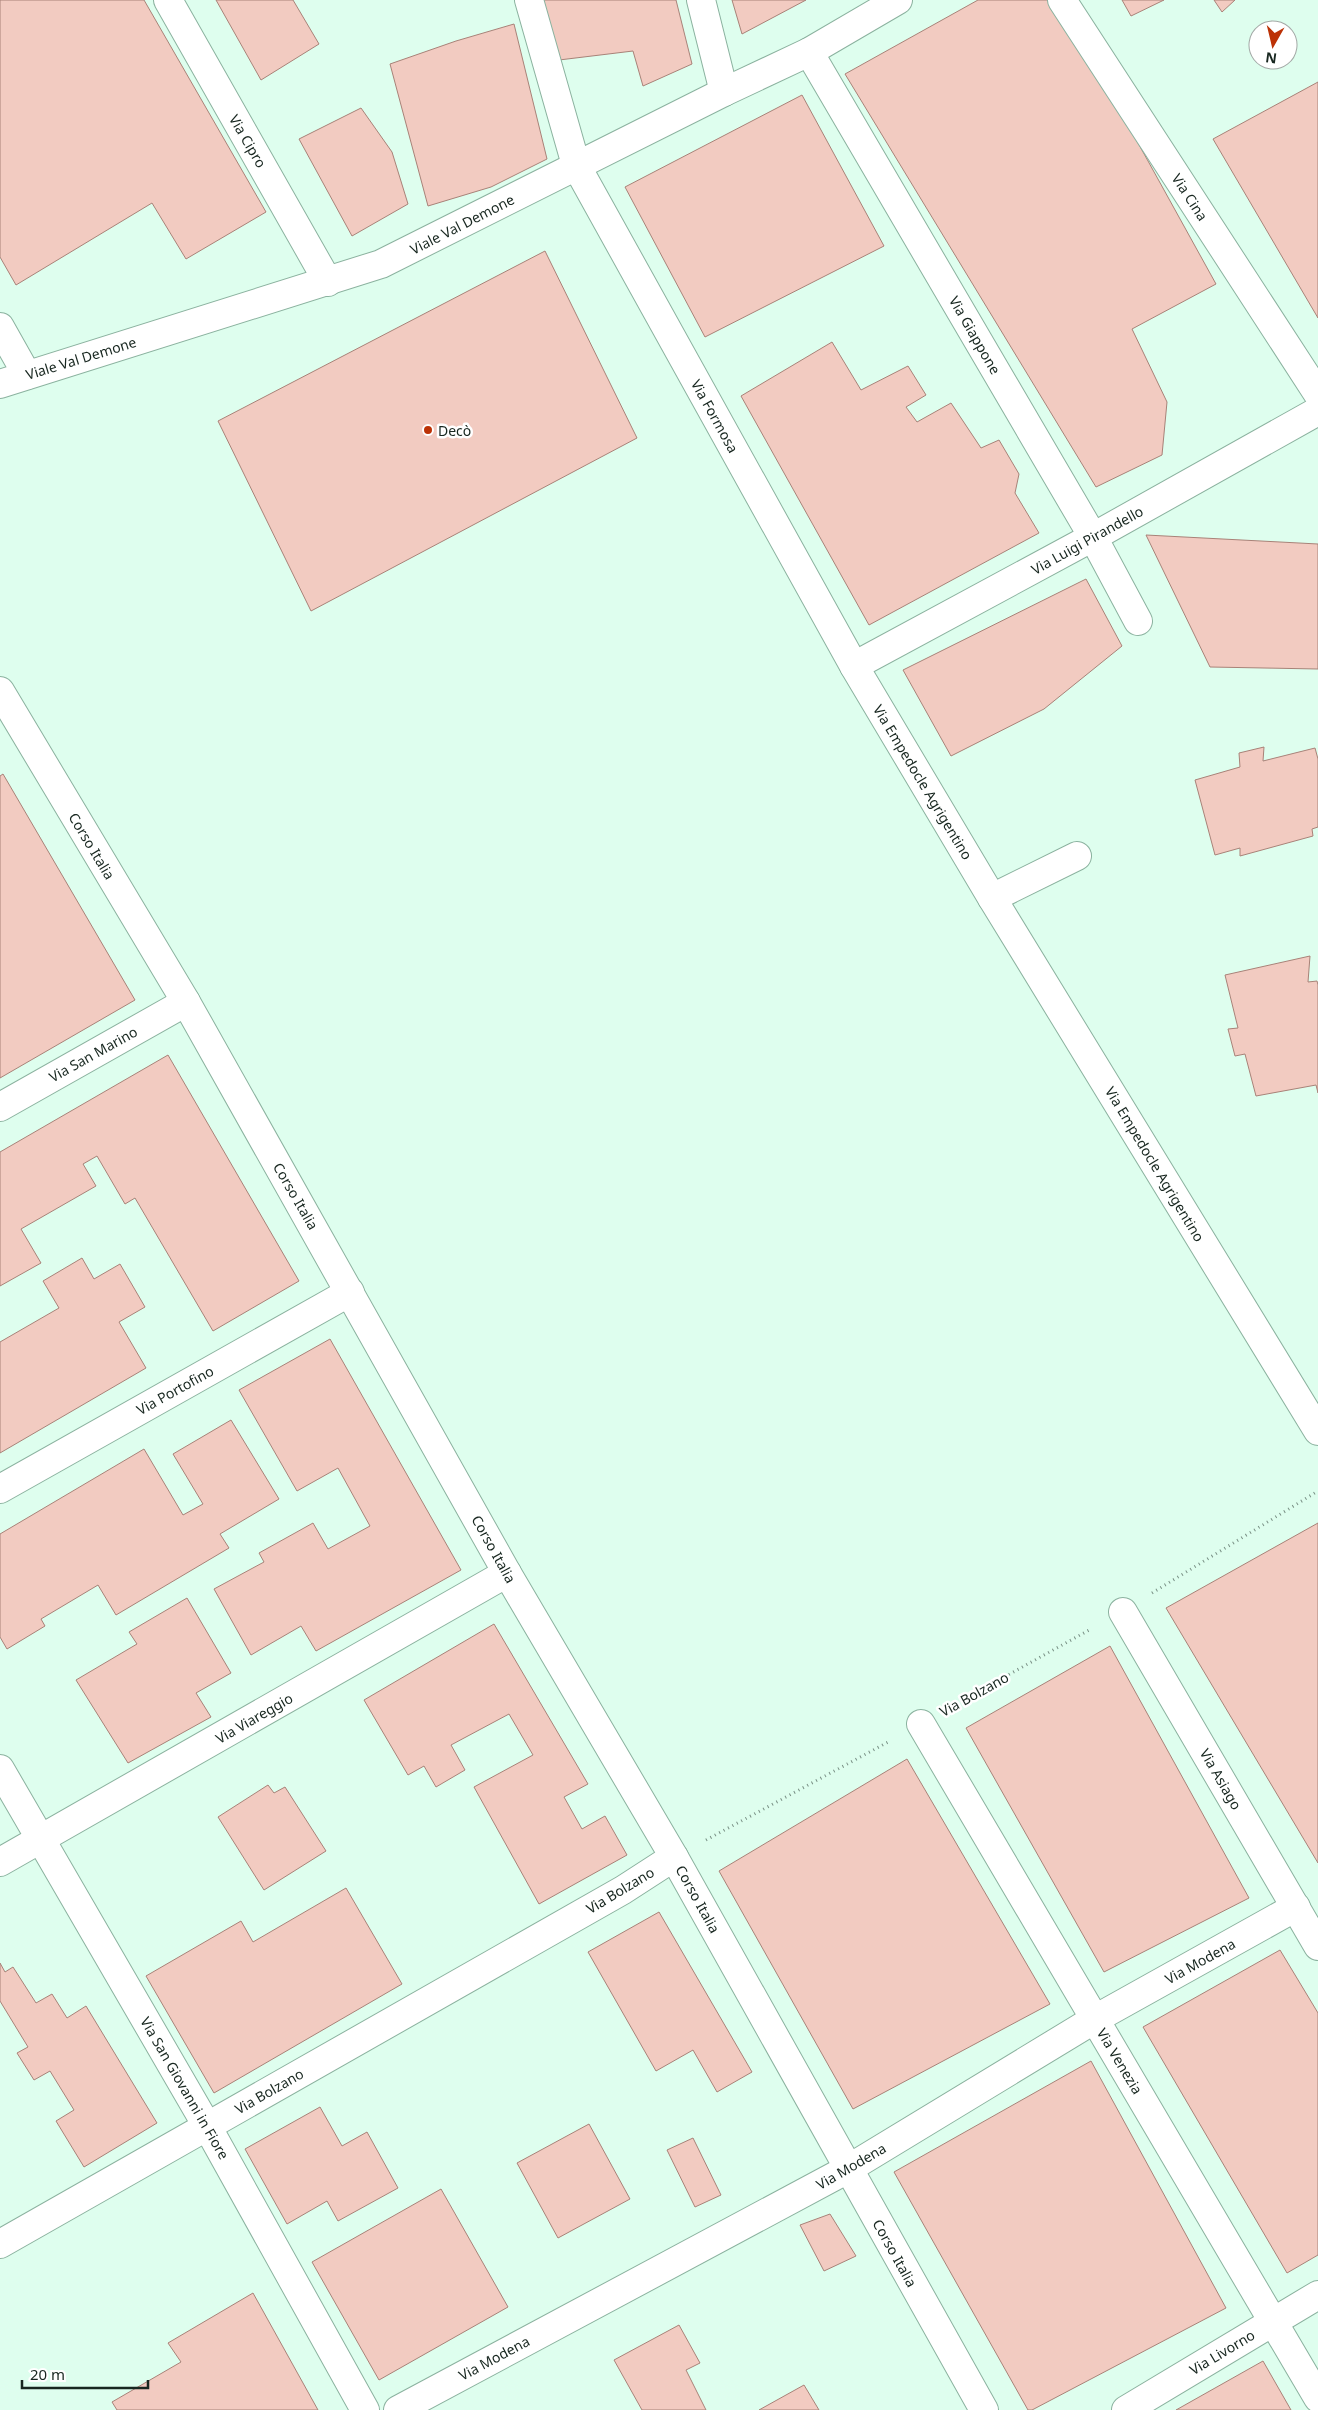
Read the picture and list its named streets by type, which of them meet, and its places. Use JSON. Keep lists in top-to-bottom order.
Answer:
{
  "streets": {
    "street": [
      "Via Cipro",
      "Via Cina",
      "Viale Val Demone",
      "Via Giappone",
      "Via Formosa",
      "Via Luigi Pirandello",
      "Via Empedocle Agrigentino",
      "Corso Italia",
      "Via San Marino",
      "Via Portofino",
      "Via Bolzano",
      "Via Viareggio",
      "Via Asiago",
      "Via Modena",
      "Via Venezia",
      "Via San Giovanni in Fiore",
      "Via Livorno"
    ]
  },
  "crossings": [
    ["Via Cipro", "Viale Val Demone"],
    ["Viale Val Demone", "Via Giappone"],
    ["Viale Val Demone", "Via Formosa"],
    ["Via Giappone", "Via Luigi Pirandello"],
    ["Via Formosa", "Via Luigi Pirandello"],
    ["Via Formosa", "Via Empedocle Agrigentino"],
    ["Via Luigi Pirandello", "Via Empedocle Agrigentino"],
    ["Corso Italia", "Via San Marino"],
    ["Corso Italia", "Via Portofino"],
    ["Corso Italia", "Via Bolzano"],
    ["Corso Italia", "Via Viareggio"],
    ["Corso Italia", "Via Modena"],
    ["Via Bolzano", "Via Asiago"],
    ["Via Bolzano", "Via Venezia"],
    ["Via Bolzano", "Via San Giovanni in Fiore"],
    ["Via Viareggio", "Via San Giovanni in Fiore"],
    ["Via Asiago", "Via Modena"],
    ["Via Modena", "Via Venezia"],
    ["Via Venezia", "Via Livorno"]
  ],
  "places": ["Decò"],
  "scale_bar": "20 m",
  "north": "bottom"
}
